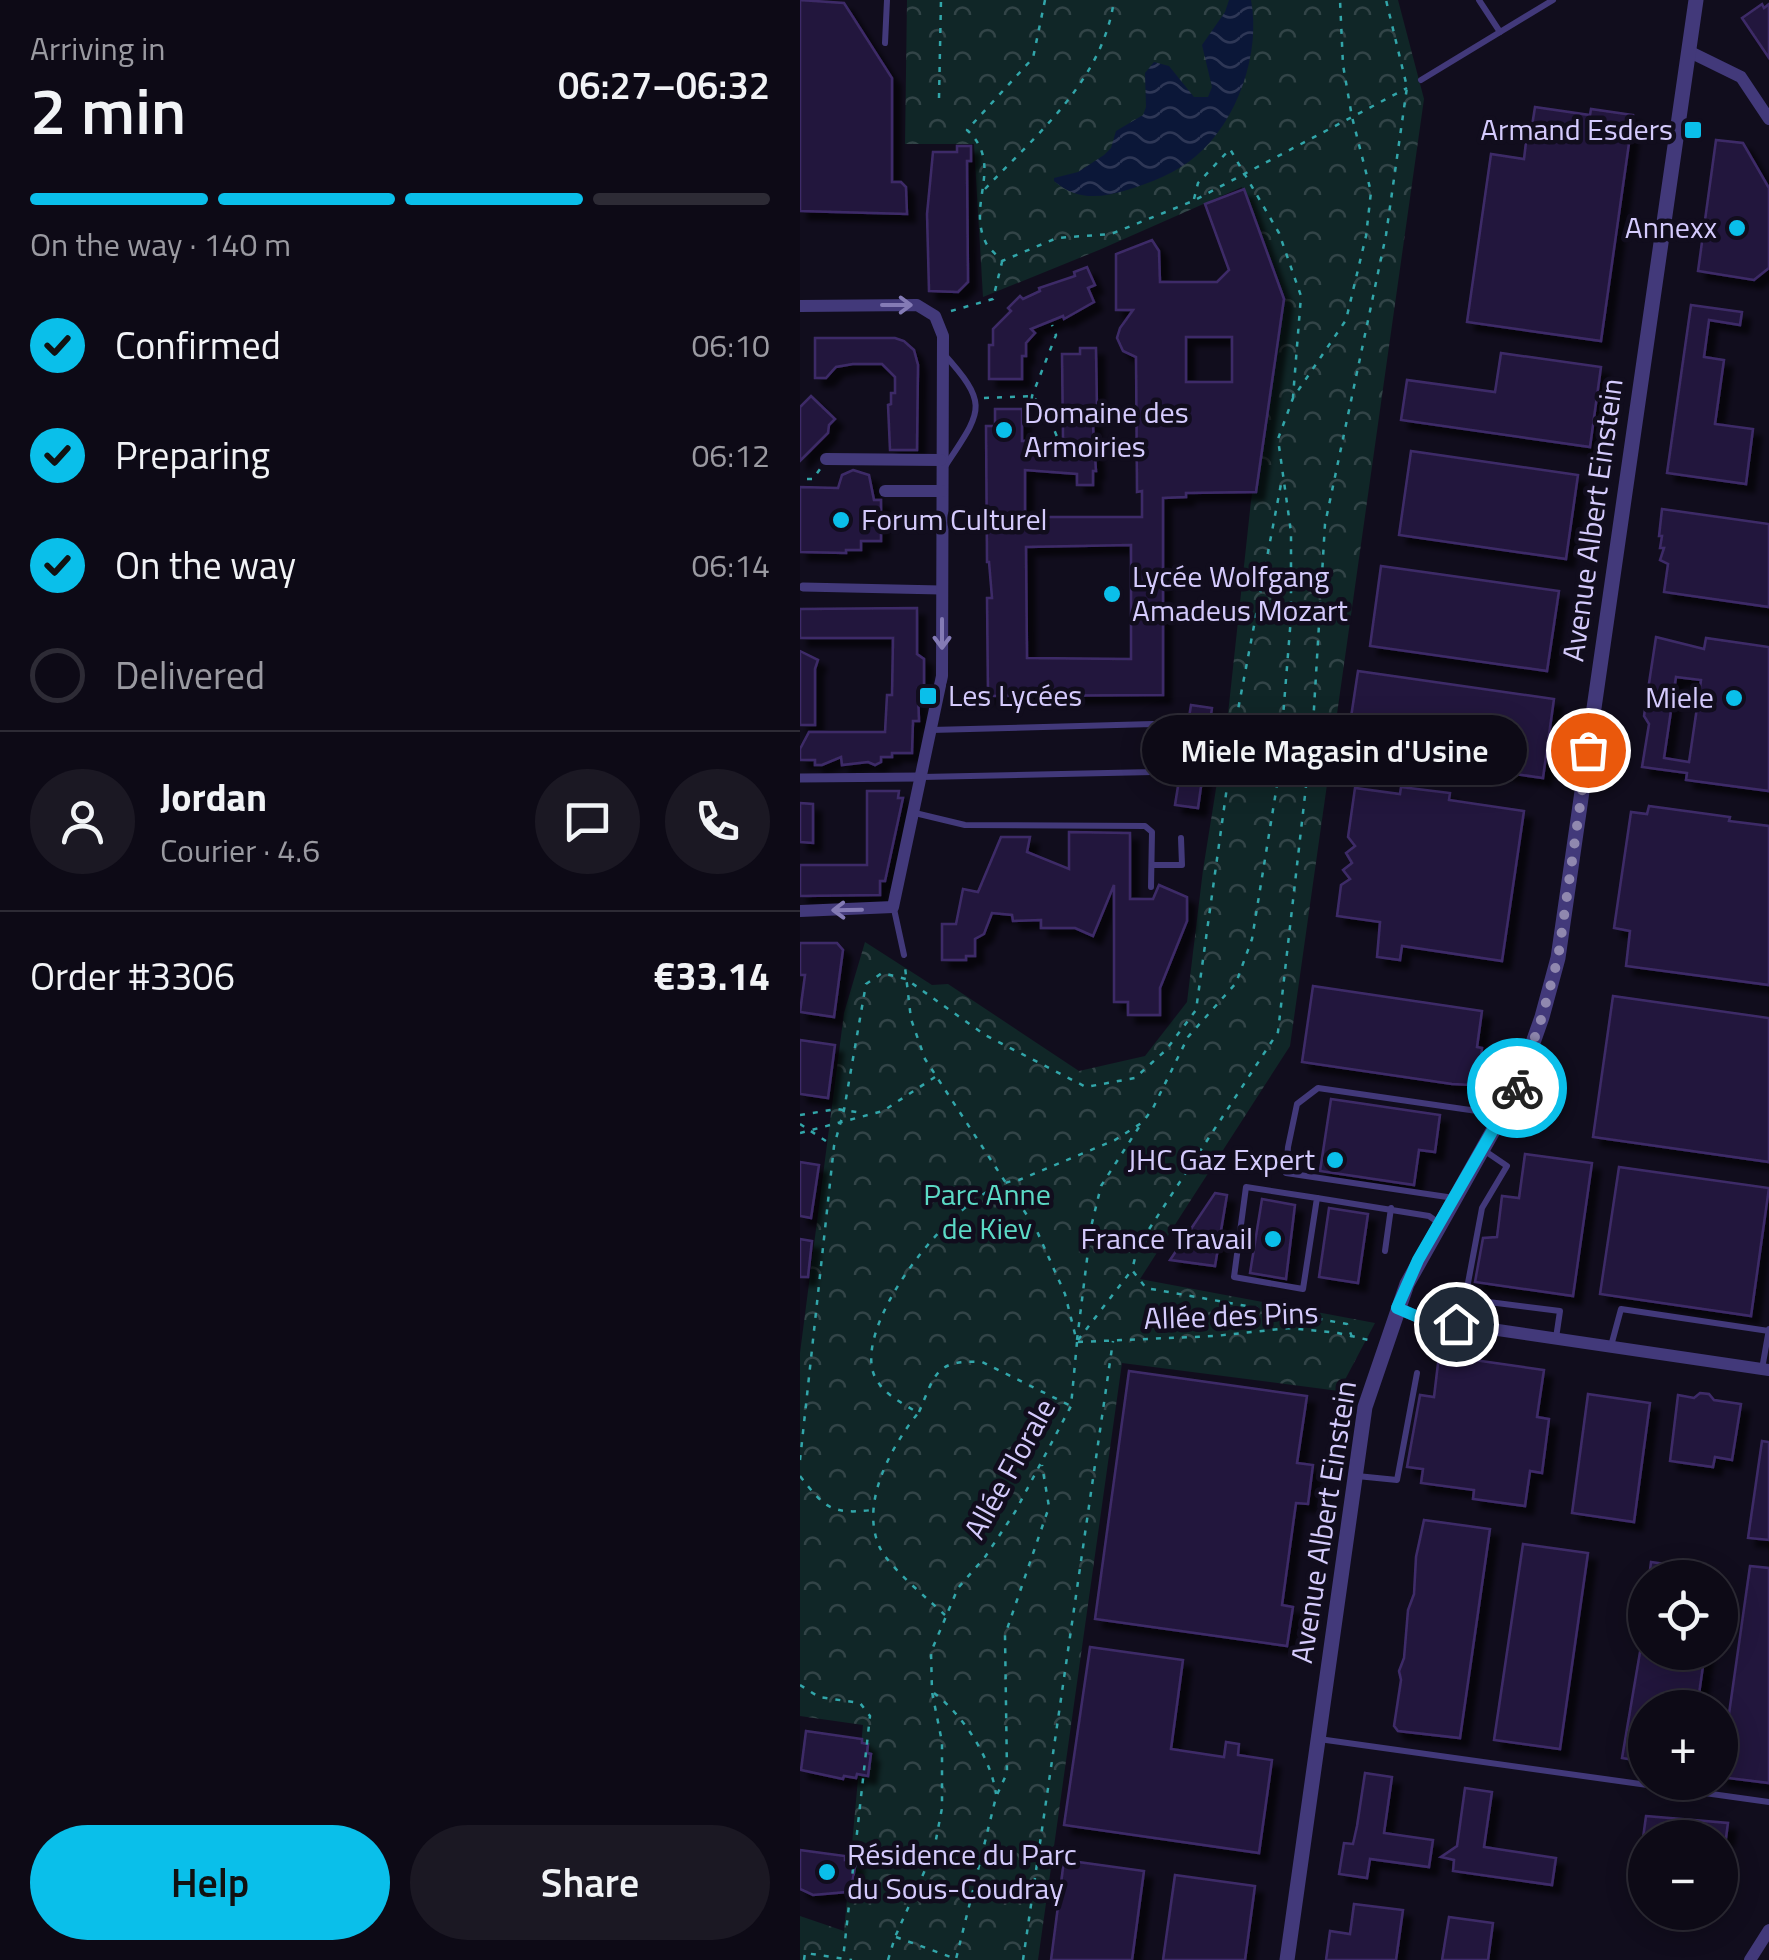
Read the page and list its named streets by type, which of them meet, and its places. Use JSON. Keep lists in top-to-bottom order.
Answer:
{
  "streets": {
    "street": ["Avenue Albert Einstein"],
    "path": ["Allée des Pins", "Allée Florale"]
  },
  "crossings": [
    ["Avenue Albert Einstein", "Allée des Pins"],
    ["Allée des Pins", "Allée Florale"]
  ],
  "parks": ["Parc Anne de Kiev"],
  "places": {
    "transit": ["Armand Esders", "Les Lycées"],
    "other": [
      "Annexx",
      "Domaine des Armoiries",
      "Forum Culturel",
      "Lycée Wolfgang Amadeus Mozart",
      "Miele",
      "Miele Magasin d'Usine",
      "JHC Gaz Expert",
      "France Travail",
      "Résidence du Parc du Sous-Coudray"
    ]
  },
  "page": {
    "heading": ["2 min", "Arriving in", "06:27–06:32"],
    "panel": [
      "Jordan",
      "Courier · 4.6",
      "Order #3306",
      "€33.14"
    ],
    "bar": "On the way · 140 m",
    "list": [
      ["Confirmed", "06:10"],
      ["Preparing", "06:12"],
      ["On the way", "06:14"],
      "Delivered"
    ],
    "bubble": "Miele Magasin d'Usine",
    "map_buttons": ["+", "−"],
    "buttons": ["Help", "Share"]
  }
}
